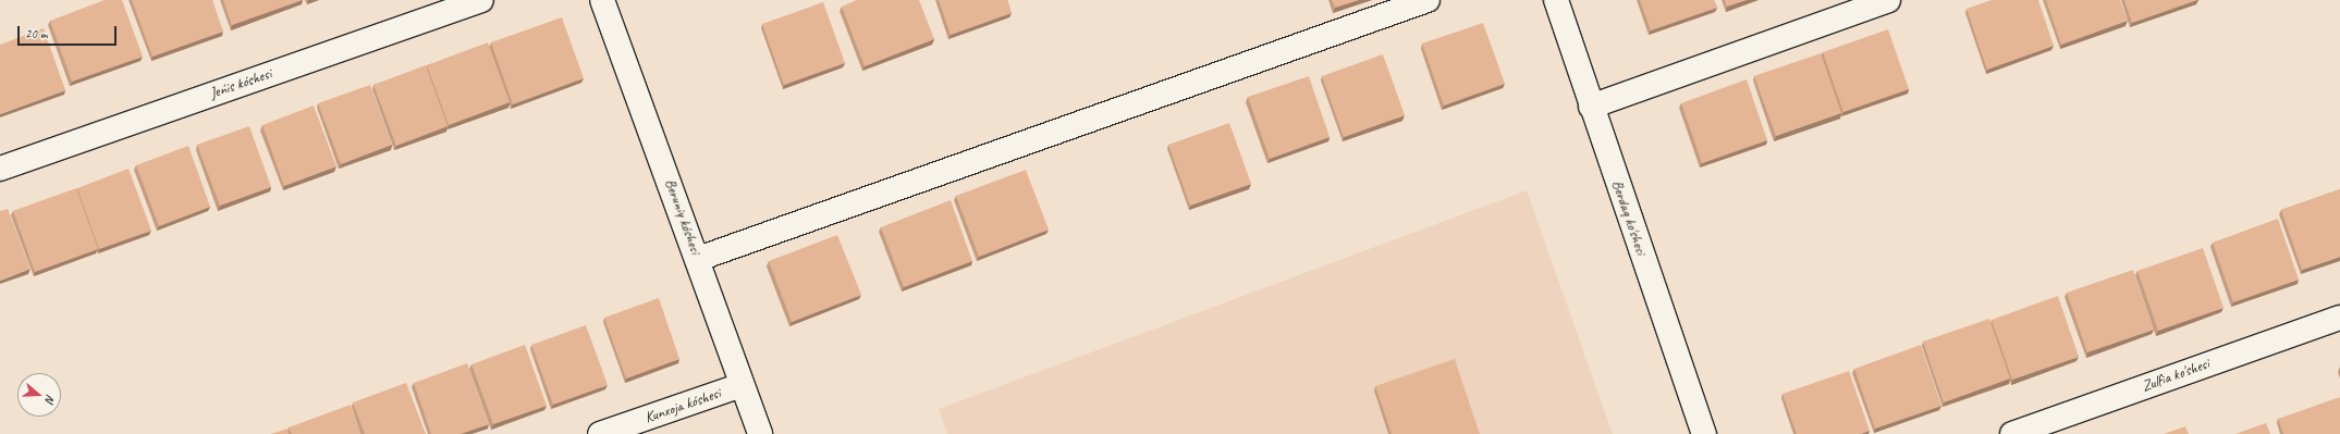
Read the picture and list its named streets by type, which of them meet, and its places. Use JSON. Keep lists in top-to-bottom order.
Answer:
{
  "streets": {
    "street": [
      "Jeńis kóshesi",
      "Beruniy kóshesi",
      "Berdaq ko'shesi",
      "Zulfia ko'shesi",
      "Kunxoja kóshesi"
    ]
  },
  "crossings": [
    ["Beruniy kóshesi", "Kunxoja kóshesi"]
  ],
  "scale_bar": "20 m",
  "north": "right"
}
